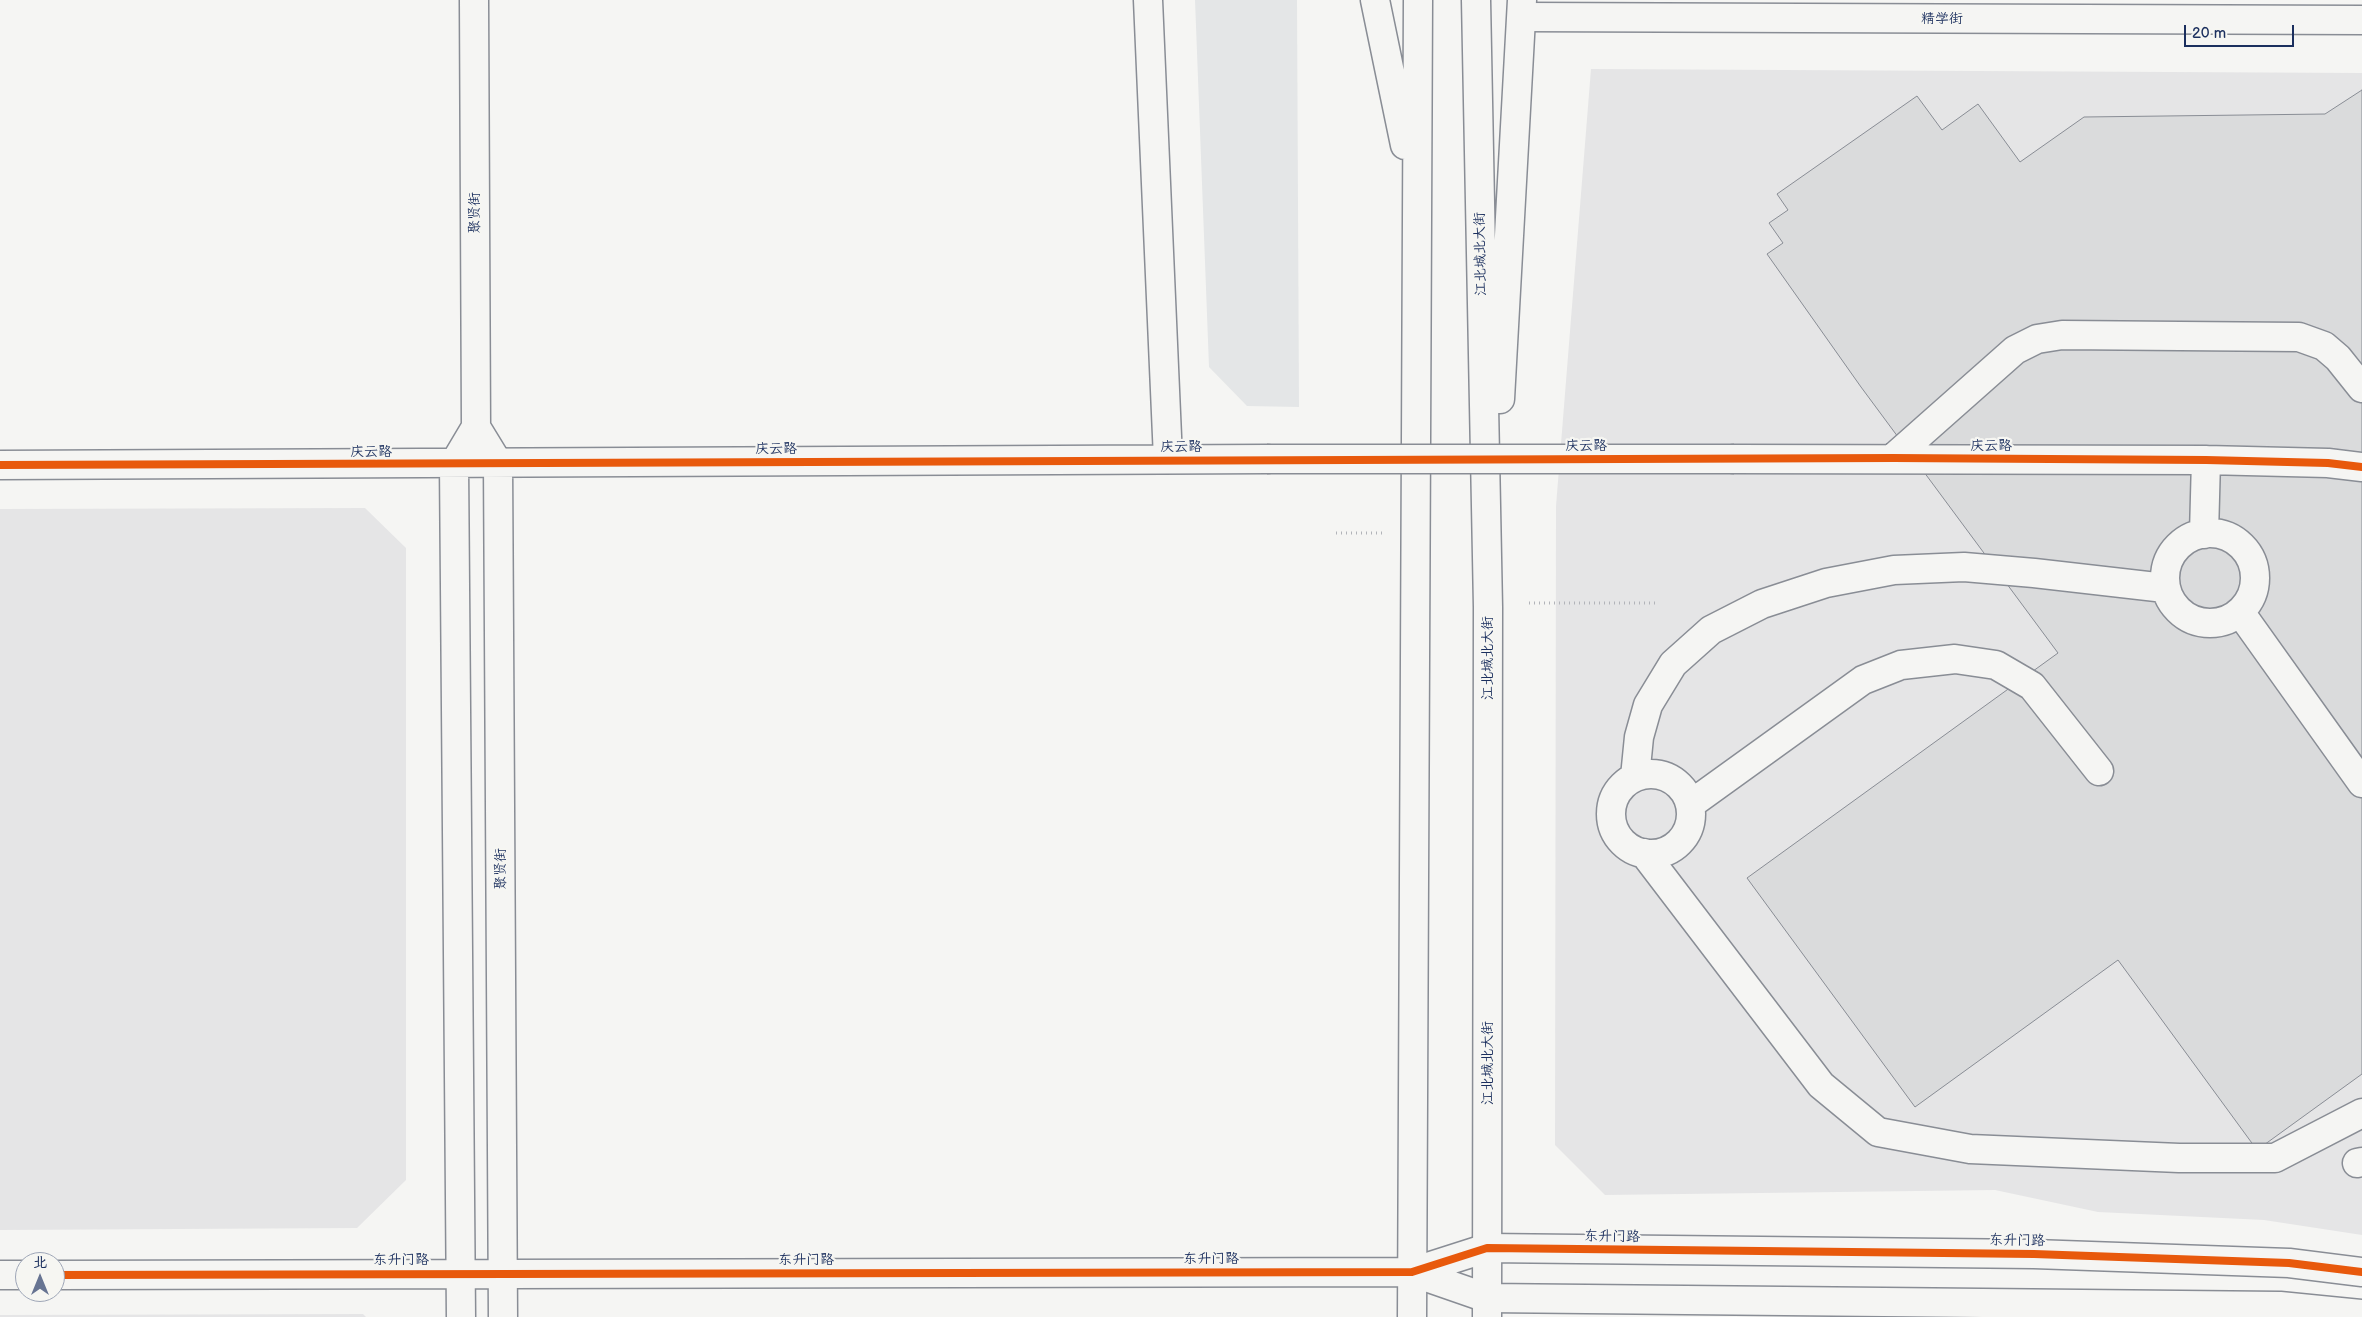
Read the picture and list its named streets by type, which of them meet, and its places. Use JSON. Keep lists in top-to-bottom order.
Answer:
{
  "streets": {
    "street": [
      "精学街",
      "聚贤街",
      "江北城北大街",
      "庆云路",
      "东升门路"
    ]
  },
  "crossings": [
    ["聚贤街", "庆云路"],
    ["聚贤街", "东升门路"],
    ["江北城北大街", "东升门路"]
  ],
  "scale_bar": "20 m",
  "north": "top"
}
